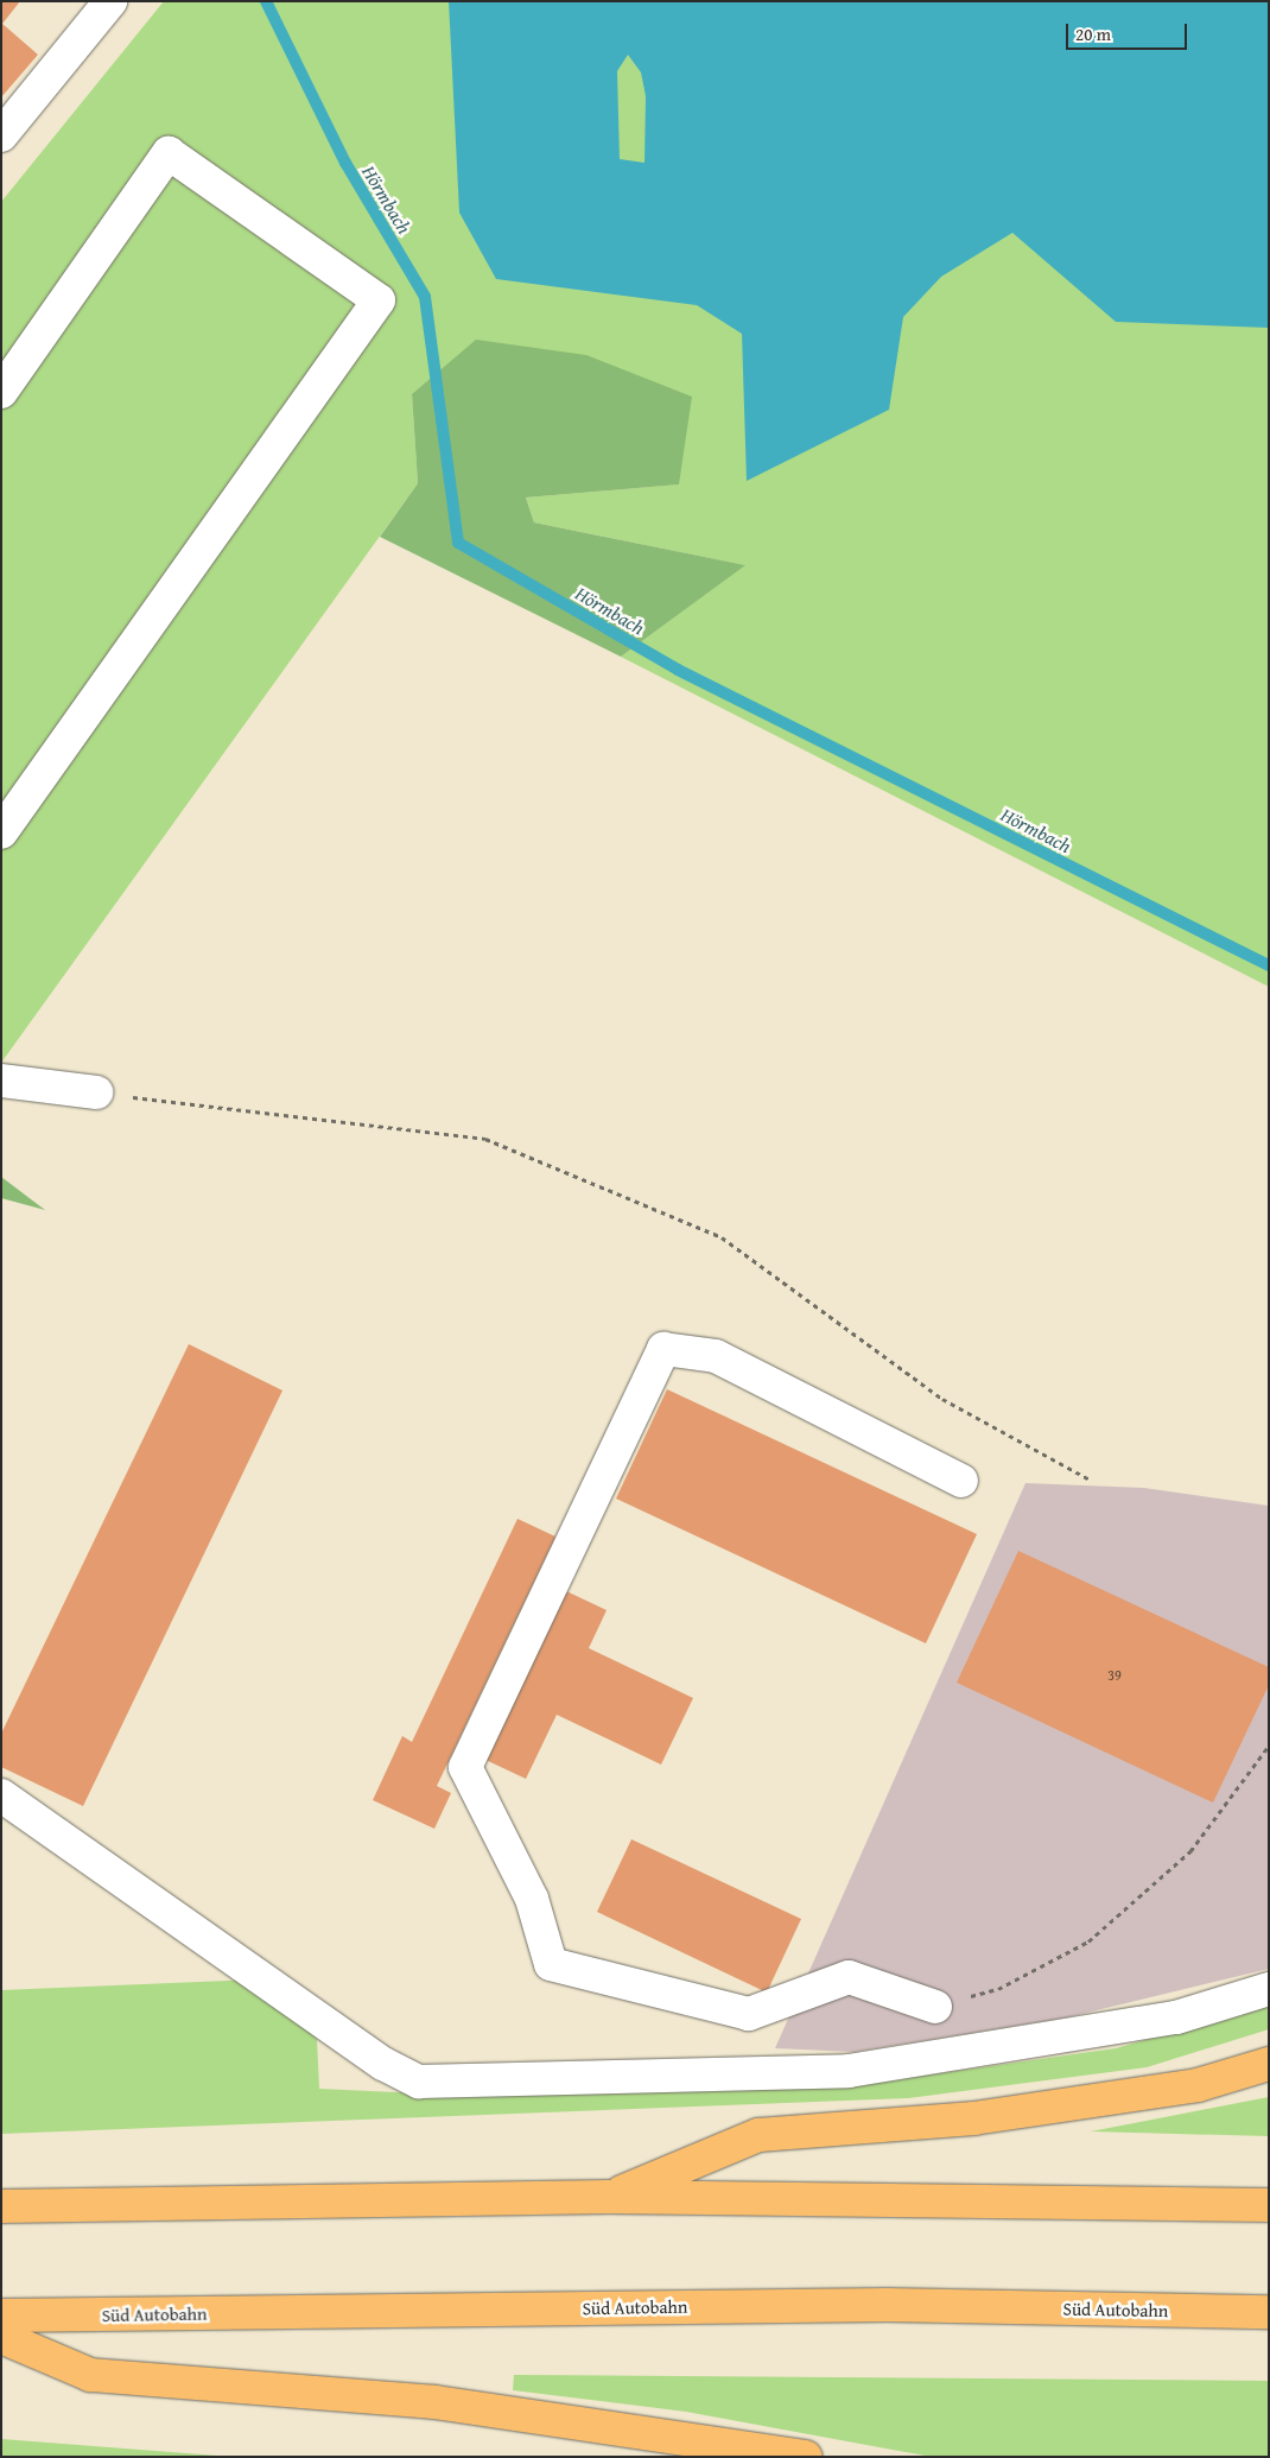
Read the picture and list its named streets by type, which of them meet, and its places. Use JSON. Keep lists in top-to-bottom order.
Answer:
{
  "streets": {
    "highway": ["Süd Autobahn"]
  },
  "water": ["Hörmbach"],
  "house_numbers": ["39"],
  "scale_bar": "20 m"
}
